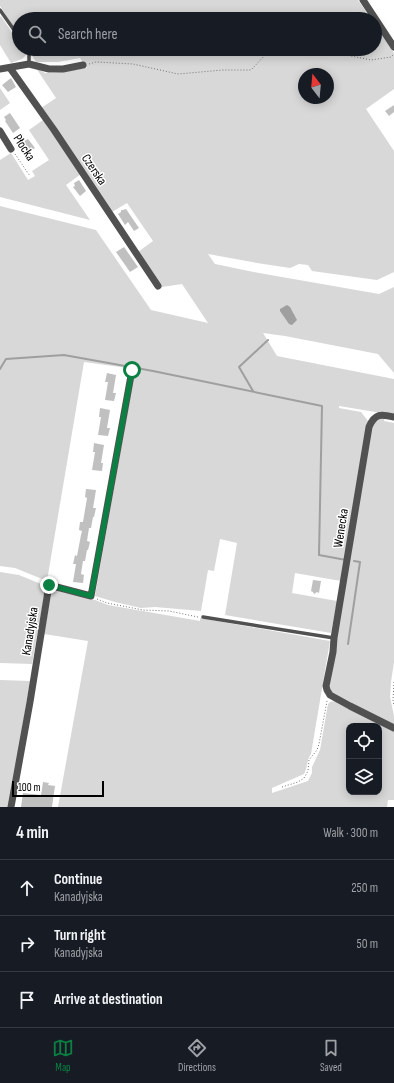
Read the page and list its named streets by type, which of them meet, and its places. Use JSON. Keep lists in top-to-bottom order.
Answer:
{
  "streets": {
    "street": [
      "Płocka",
      "Czerska",
      "Wenecka",
      "Kanadyjska"
    ]
  },
  "scale_bar": "100 m",
  "north": "top",
  "page": {
    "search": "Search here",
    "scale": "100 m",
    "heading": ["4 min", "Walk · 300 m"],
    "list": [
      ["Continue", "Kanadyjska", "250 m"],
      ["Turn right", "Kanadyjska", "50 m"],
      "Arrive at destination"
    ],
    "nav": ["Map", "Directions", "Saved"]
  }
}
